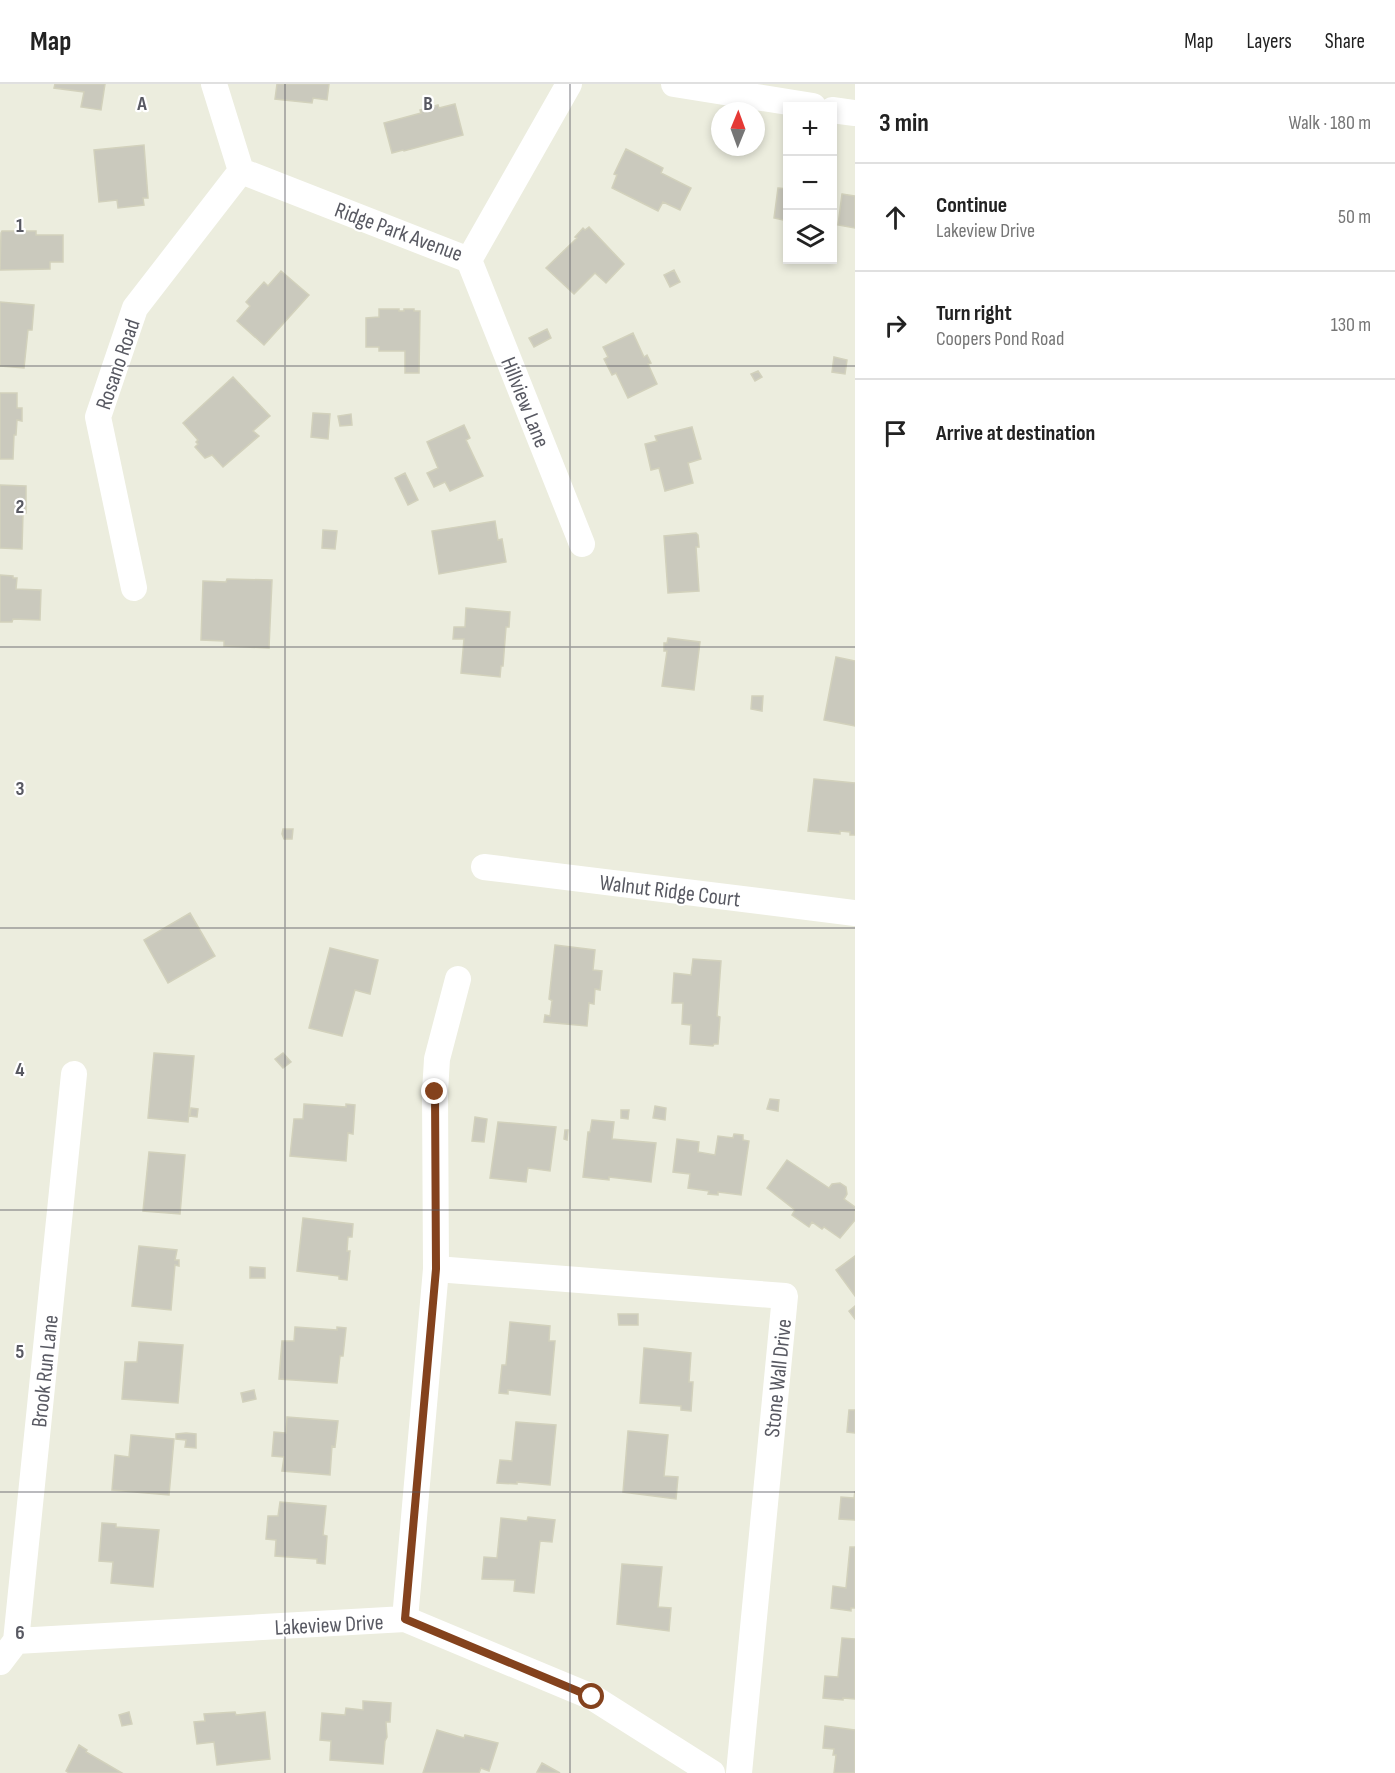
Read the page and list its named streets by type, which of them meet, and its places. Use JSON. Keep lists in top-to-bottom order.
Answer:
{
  "streets": {
    "street": [
      "Ridge Park Avenue",
      "Rosano Road",
      "Hillview Lane",
      "Walnut Ridge Court",
      "Brook Run Lane",
      "Stone Wall Drive",
      "Lakeview Drive"
    ]
  },
  "crossings": [
    ["Ridge Park Avenue", "Rosano Road"],
    ["Ridge Park Avenue", "Hillview Lane"],
    ["Brook Run Lane", "Lakeview Drive"]
  ],
  "north": "top",
  "page": {
    "header": "Map",
    "nav": ["Map", "Layers", "Share"],
    "heading": ["3 min", "Walk · 180 m"],
    "map_buttons": ["+", "−"],
    "list": [
      ["Continue", "Lakeview Drive", "50 m"],
      ["Turn right", "Coopers Pond Road", "130 m"],
      "Arrive at destination"
    ]
  },
  "grid": {
    "columns": ["A", "B"],
    "rows": [
      "1",
      "2",
      "3",
      "4",
      "5",
      "6"
    ]
  }
}
